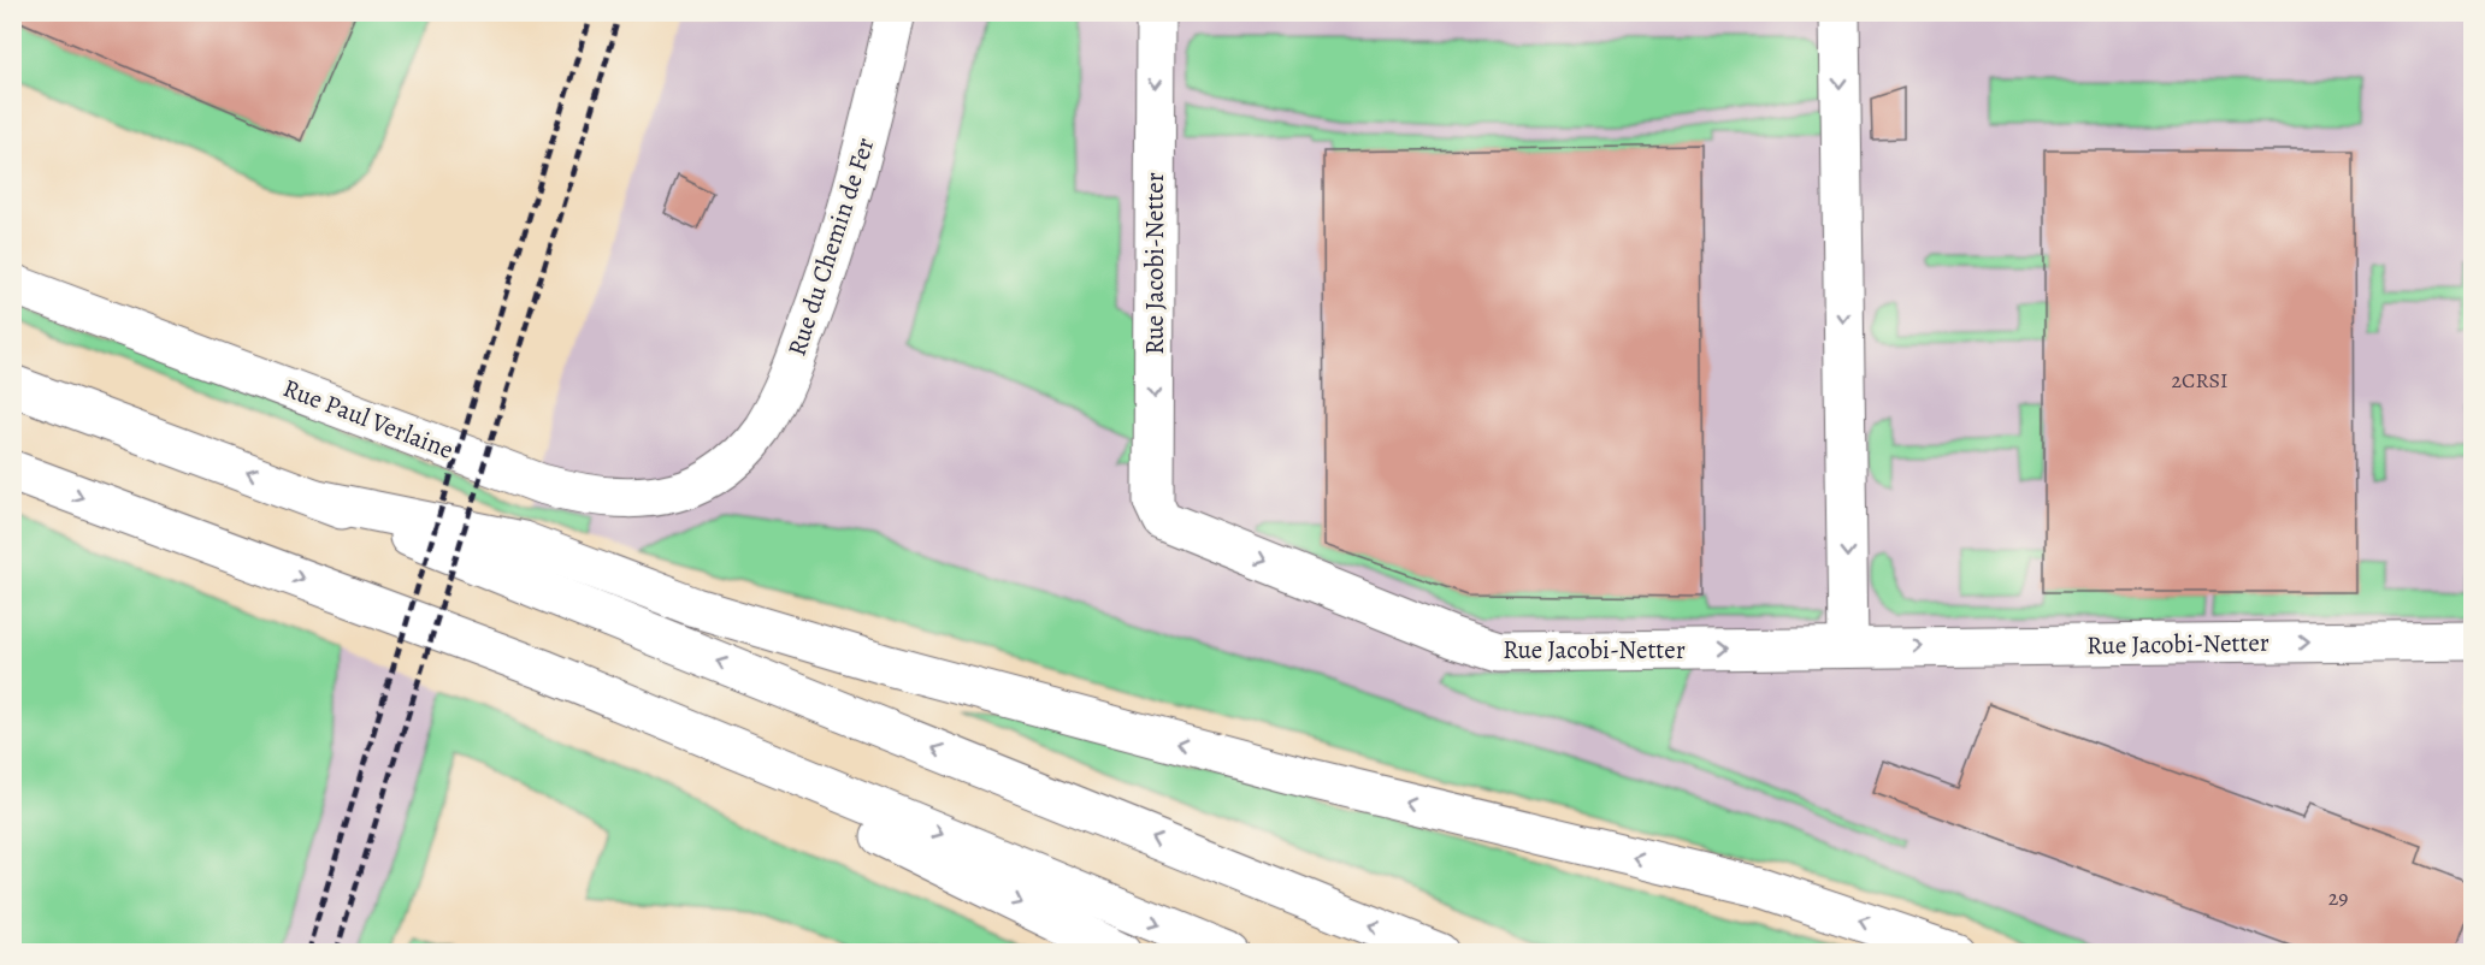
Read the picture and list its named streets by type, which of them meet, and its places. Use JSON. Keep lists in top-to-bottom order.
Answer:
{
  "streets": {
    "main road": ["Rue du Chemin de Fer", "Rue Jacobi-Netter", "Rue Paul Verlaine"]
  },
  "crossings": [
    ["Rue du Chemin de Fer", "Rue Paul Verlaine"]
  ],
  "house_numbers": ["2CRSI", "29"]
}
